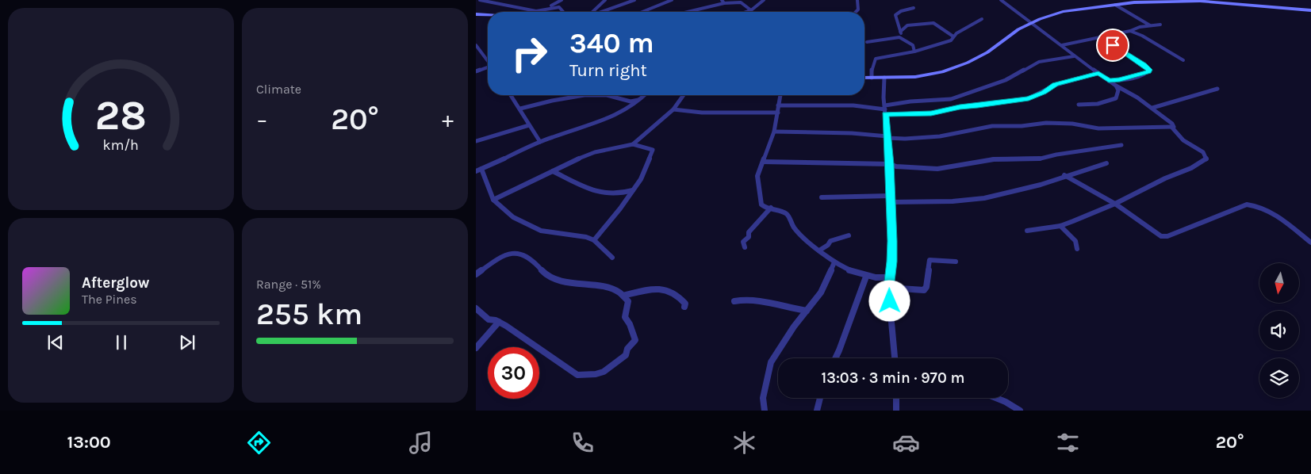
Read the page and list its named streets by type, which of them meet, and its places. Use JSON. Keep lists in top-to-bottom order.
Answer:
{
  "north": "bottom",
  "page": {
    "tile": [
      "Climate",
      ["Range · 51%", "255 km"]
    ],
    "turn": ["340 m", "Turn right"],
    "heat": ["−", "20°", "+"],
    "song": ["Afterglow", "The Pines"],
    "limit": "30",
    "trip": "13:03 · 3 min · 970 m",
    "tabs": ["13:00", "20°"],
    "gauge": ["28", "km/h"]
  }
}
